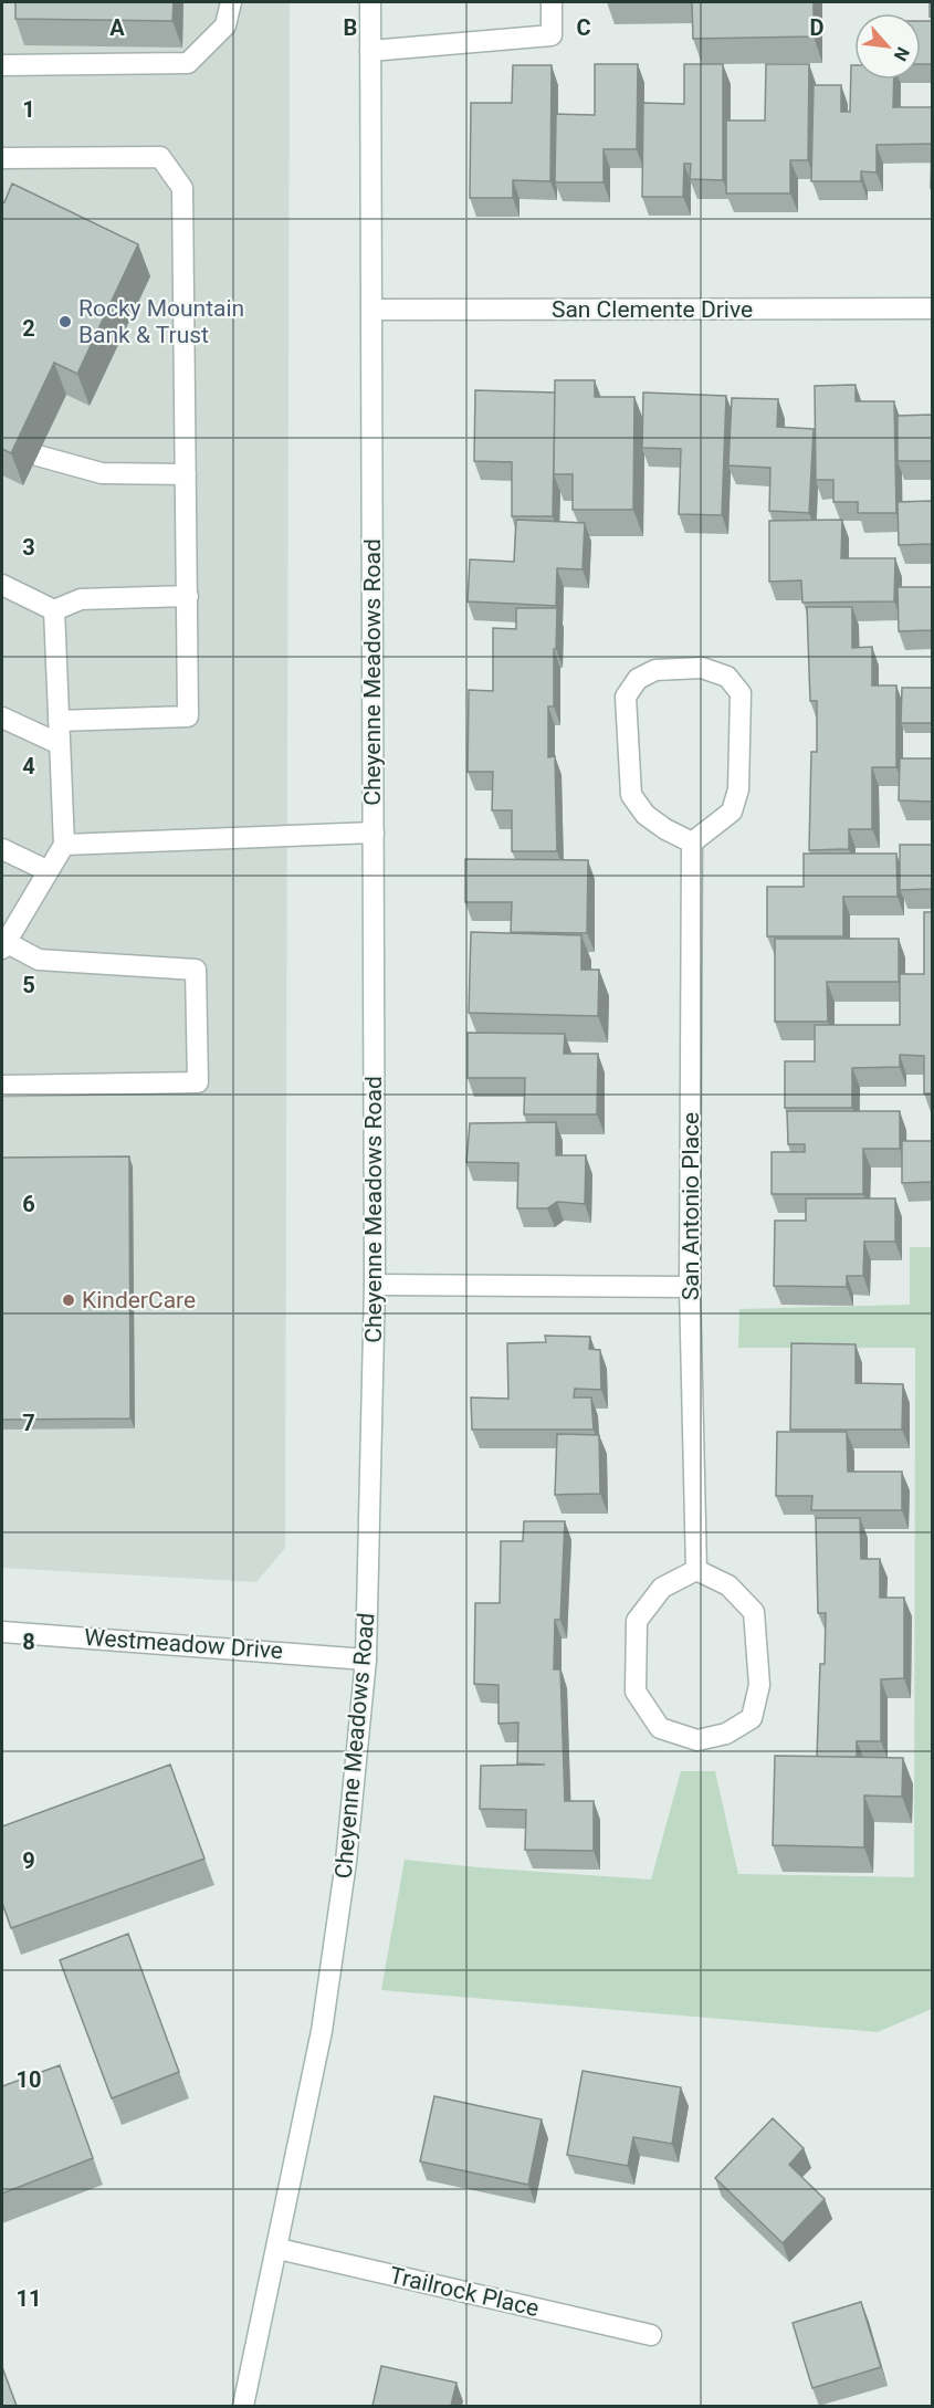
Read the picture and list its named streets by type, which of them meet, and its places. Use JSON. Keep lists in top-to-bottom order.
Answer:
{
  "streets": {
    "street": [
      "San Clemente Drive",
      "Cheyenne Meadows Road",
      "San Antonio Place",
      "Westmeadow Drive",
      "Trailrock Place"
    ]
  },
  "crossings": [
    ["San Clemente Drive", "Cheyenne Meadows Road"],
    ["Cheyenne Meadows Road", "Westmeadow Drive"],
    ["Cheyenne Meadows Road", "Trailrock Place"]
  ],
  "places": ["Rocky Mountain Bank & Trust", "KinderCare"],
  "north": "bottom right",
  "grid": {
    "columns": [
      "A",
      "B",
      "C",
      "D"
    ],
    "rows": [
      "1",
      "2",
      "3",
      "4",
      "5",
      "6",
      "7",
      "8",
      "9",
      "10",
      "11"
    ]
  }
}
